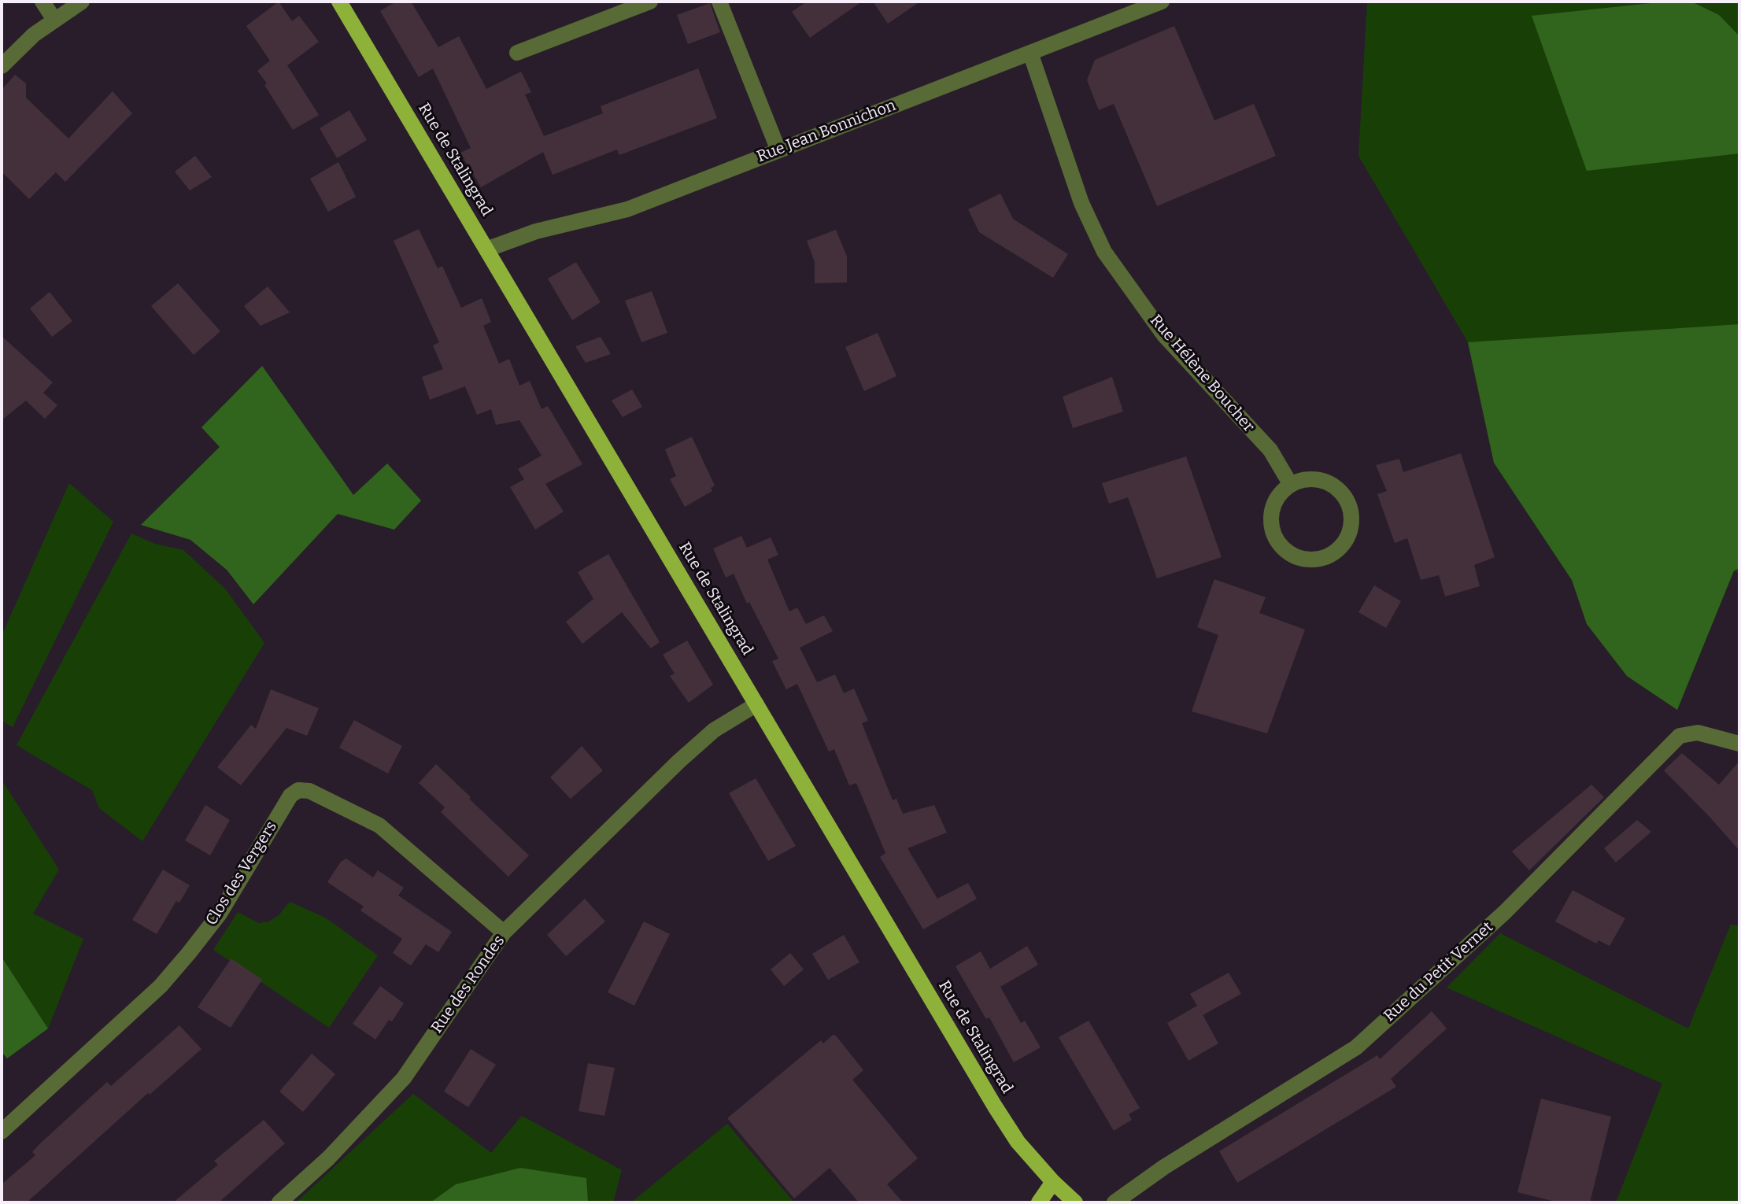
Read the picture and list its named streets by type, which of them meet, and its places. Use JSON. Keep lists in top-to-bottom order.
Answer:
{
  "streets": {
    "main road": ["Rue de Stalingrad"],
    "street": [
      "Rue Jean Bonnichon",
      "Rue Hélène Boucher",
      "Clos des Vergers",
      "Rue du Petit Vernet",
      "Rue des Rondes"
    ]
  },
  "crossings": [
    ["Rue Jean Bonnichon", "Rue de Stalingrad"],
    ["Rue Jean Bonnichon", "Rue Hélène Boucher"],
    ["Rue de Stalingrad", "Rue des Rondes"],
    ["Clos des Vergers", "Rue des Rondes"]
  ]
}
